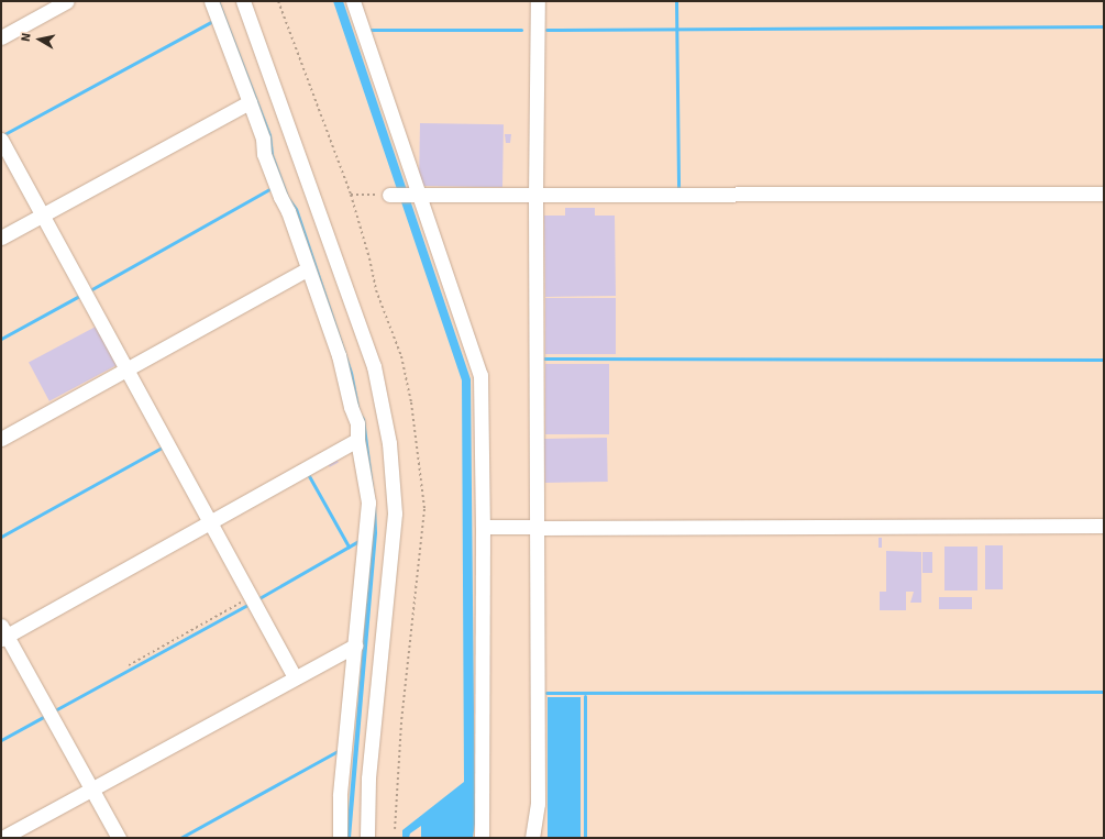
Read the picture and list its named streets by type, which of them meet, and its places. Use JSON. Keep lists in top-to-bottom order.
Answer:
{
  "north": "left"
}
